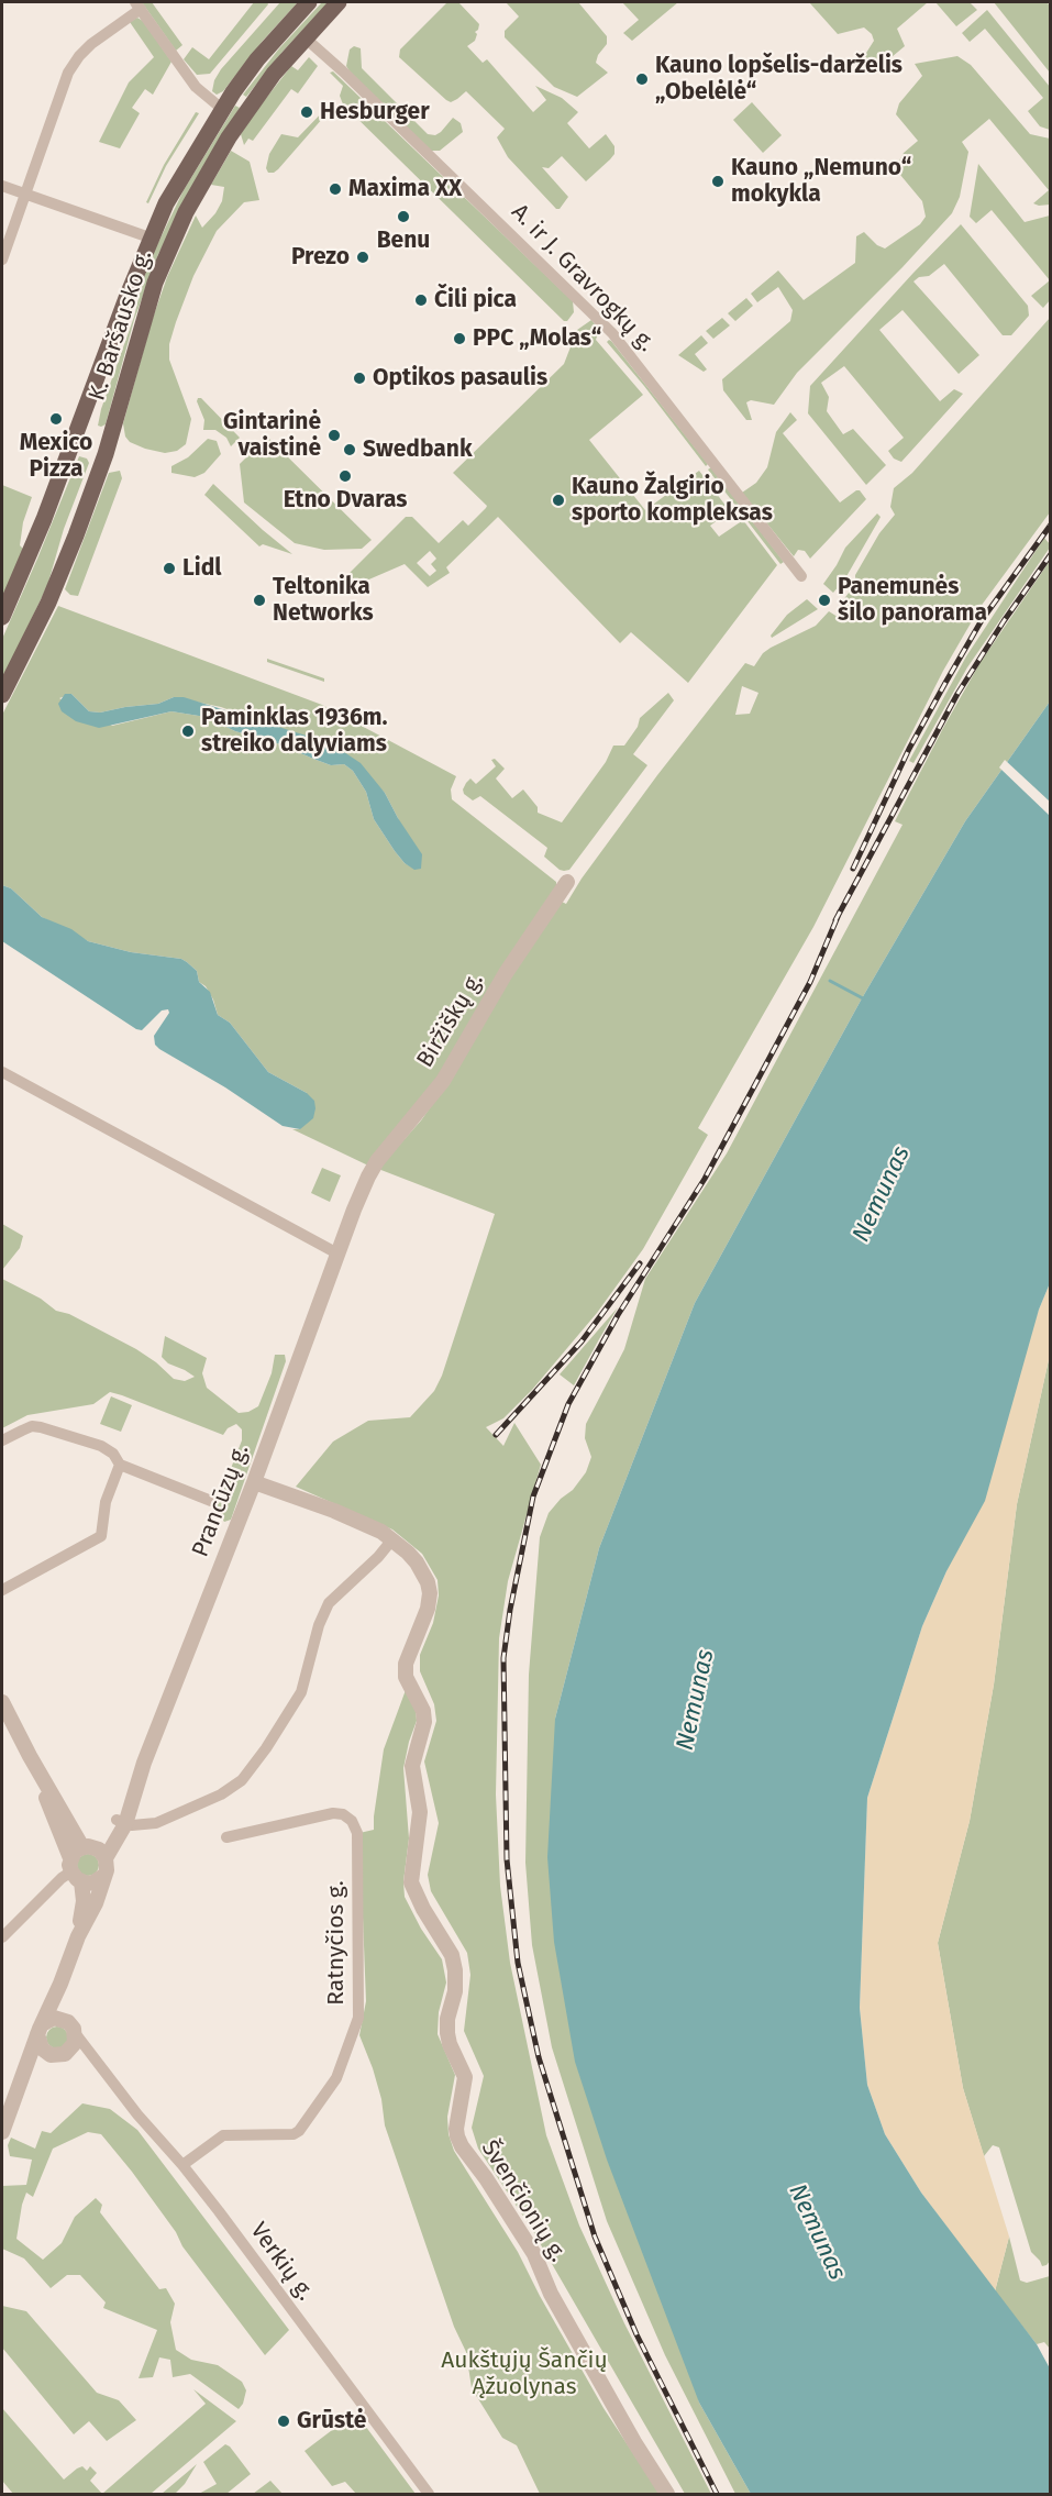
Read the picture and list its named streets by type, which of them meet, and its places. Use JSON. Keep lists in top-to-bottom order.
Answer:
{
  "streets": {
    "main road": ["K. Baršausko g."],
    "street": [
      "A. ir J. Gravrogkų g.",
      "Biržiškų g.",
      "Prancūzų g.",
      "Ratnyčios g.",
      "Švenčionių g.",
      "Verkių g."
    ]
  },
  "crossings": [
    ["A. ir J. Gravrogkų g.", "K. Baršausko g."],
    ["Biržiškų g.", "Prancūzų g."],
    ["Prancūzų g.", "Švenčionių g."],
    ["Ratnyčios g.", "Verkių g."]
  ],
  "water": ["Nemunas"],
  "parks": ["Aukštųjų Šančių Ąžuolynas"],
  "places": [
    "Kauno lopšelis-darželis „Obelėlė“",
    "Hesburger",
    "Kauno „Nemuno“ mokykla",
    "Maxima XX",
    "Benu",
    "Prezo",
    "Čili pica",
    "PPC „Molas“",
    "Optikos pasaulis",
    "Mexico Pizza",
    "Gintarinė vaistinė",
    "Swedbank",
    "Etno Dvaras",
    "Kauno Žalgirio sporto kompleksas",
    "Lidl",
    "Teltonika Networks",
    "Panemunės šilo panorama",
    "Paminklas 1936m. streiko dalyviams",
    "Grūstė"
  ]
}
